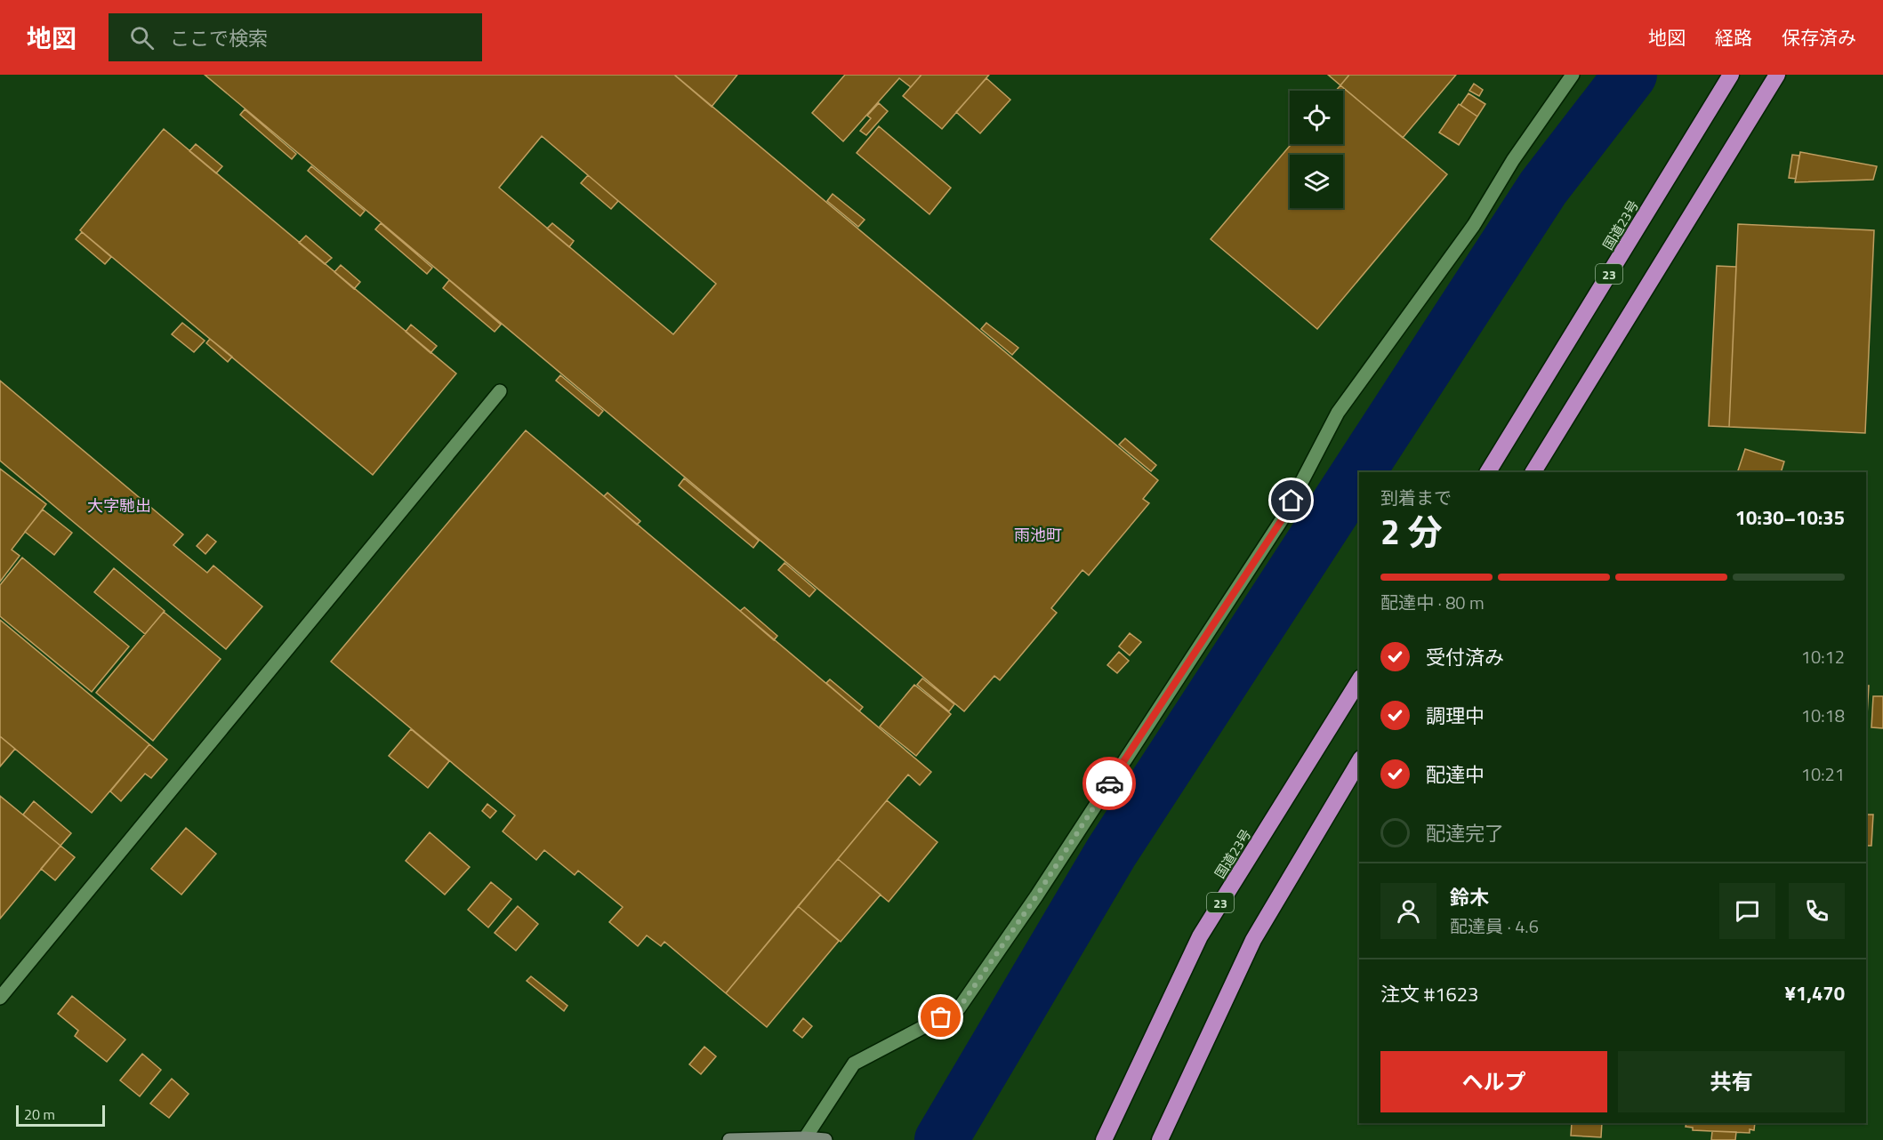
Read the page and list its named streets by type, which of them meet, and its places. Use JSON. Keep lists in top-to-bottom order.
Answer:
{
  "streets": {
    "highway": ["国道23号", "23"]
  },
  "districts": ["大字馳出", "雨池町"],
  "scale_bar": "20 m",
  "page": {
    "header": "地図",
    "search": "ここで検索",
    "nav": ["地図", "経路", "保存済み"],
    "heading": ["2 分", "到着まで", "10:30–10:35"],
    "panel": [
      "鈴木",
      "配達員 · 4.6",
      "注文 #1623",
      "¥1,470"
    ],
    "bar": "配達中 · 80 m",
    "list": [
      ["受付済み", "10:12"],
      ["調理中", "10:18"],
      ["配達中", "10:21"],
      "配達完了"
    ],
    "buttons": ["ヘルプ", "共有"],
    "scale": "20 m"
  }
}
